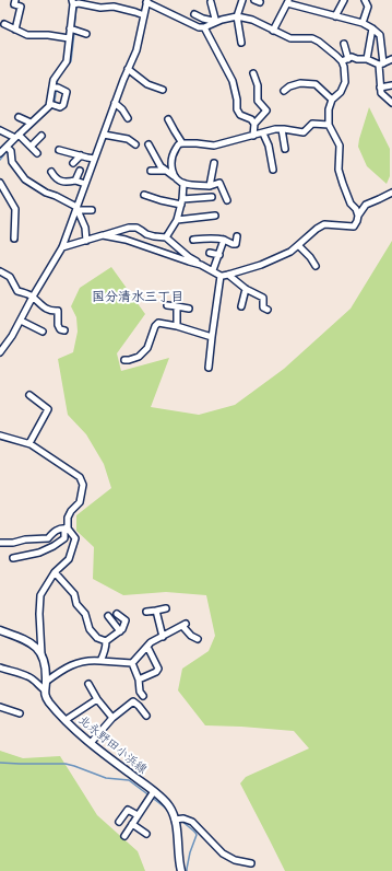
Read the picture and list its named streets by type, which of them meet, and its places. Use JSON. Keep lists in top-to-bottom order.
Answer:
{
  "streets": {
    "main road": ["北永野田小浜線"]
  },
  "districts": ["国分清水三丁目"]
}
